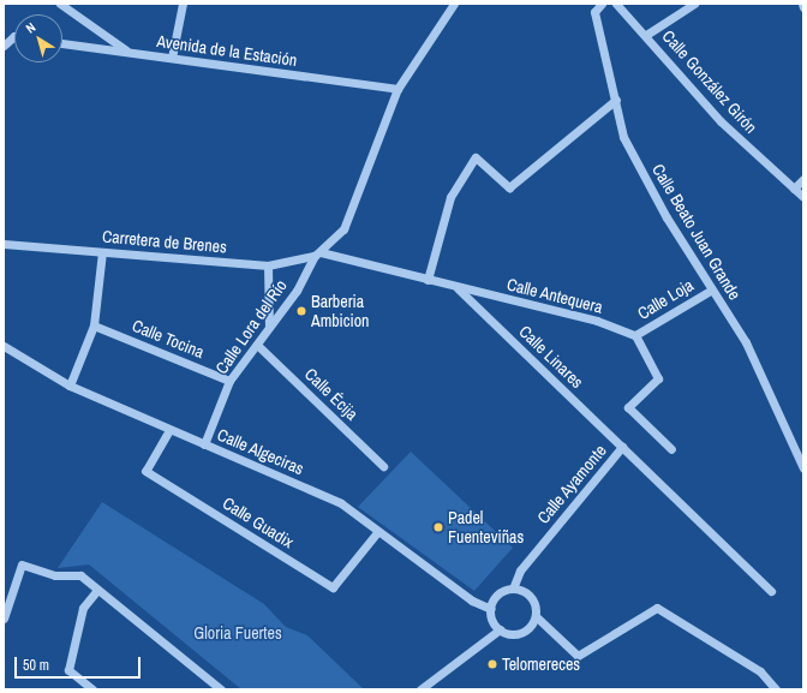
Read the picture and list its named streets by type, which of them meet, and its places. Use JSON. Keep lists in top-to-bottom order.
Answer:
{
  "streets": {
    "street": [
      "Avenida de la Estación",
      "Calle González Girón",
      "Calle Beato Juan Grande",
      "Carretera de Brenes",
      "Calle Antequera",
      "Calle Loja",
      "Calle Lora del Río",
      "Calle Tocina",
      "Calle Linares",
      "Calle Écija",
      "Calle Algeciras",
      "Calle Ayamonte",
      "Calle Guadix"
    ]
  },
  "crossings": [
    ["Calle Beato Juan Grande", "Calle Loja"],
    ["Carretera de Brenes", "Calle Antequera"],
    ["Carretera de Brenes", "Calle Lora del Río"],
    ["Calle Antequera", "Calle Loja"],
    ["Calle Antequera", "Calle Lora del Río"],
    ["Calle Antequera", "Calle Linares"],
    ["Calle Lora del Río", "Calle Tocina"],
    ["Calle Lora del Río", "Calle Écija"],
    ["Calle Lora del Río", "Calle Algeciras"],
    ["Calle Linares", "Calle Ayamonte"],
    ["Calle Algeciras", "Calle Ayamonte"],
    ["Calle Algeciras", "Calle Guadix"]
  ],
  "parks": ["Gloria Fuertes"],
  "places": ["Barberia Ambicion", "Padel Fuenteviñas", "Telomereces"],
  "scale_bar": "50 m",
  "north": "top left"
}
